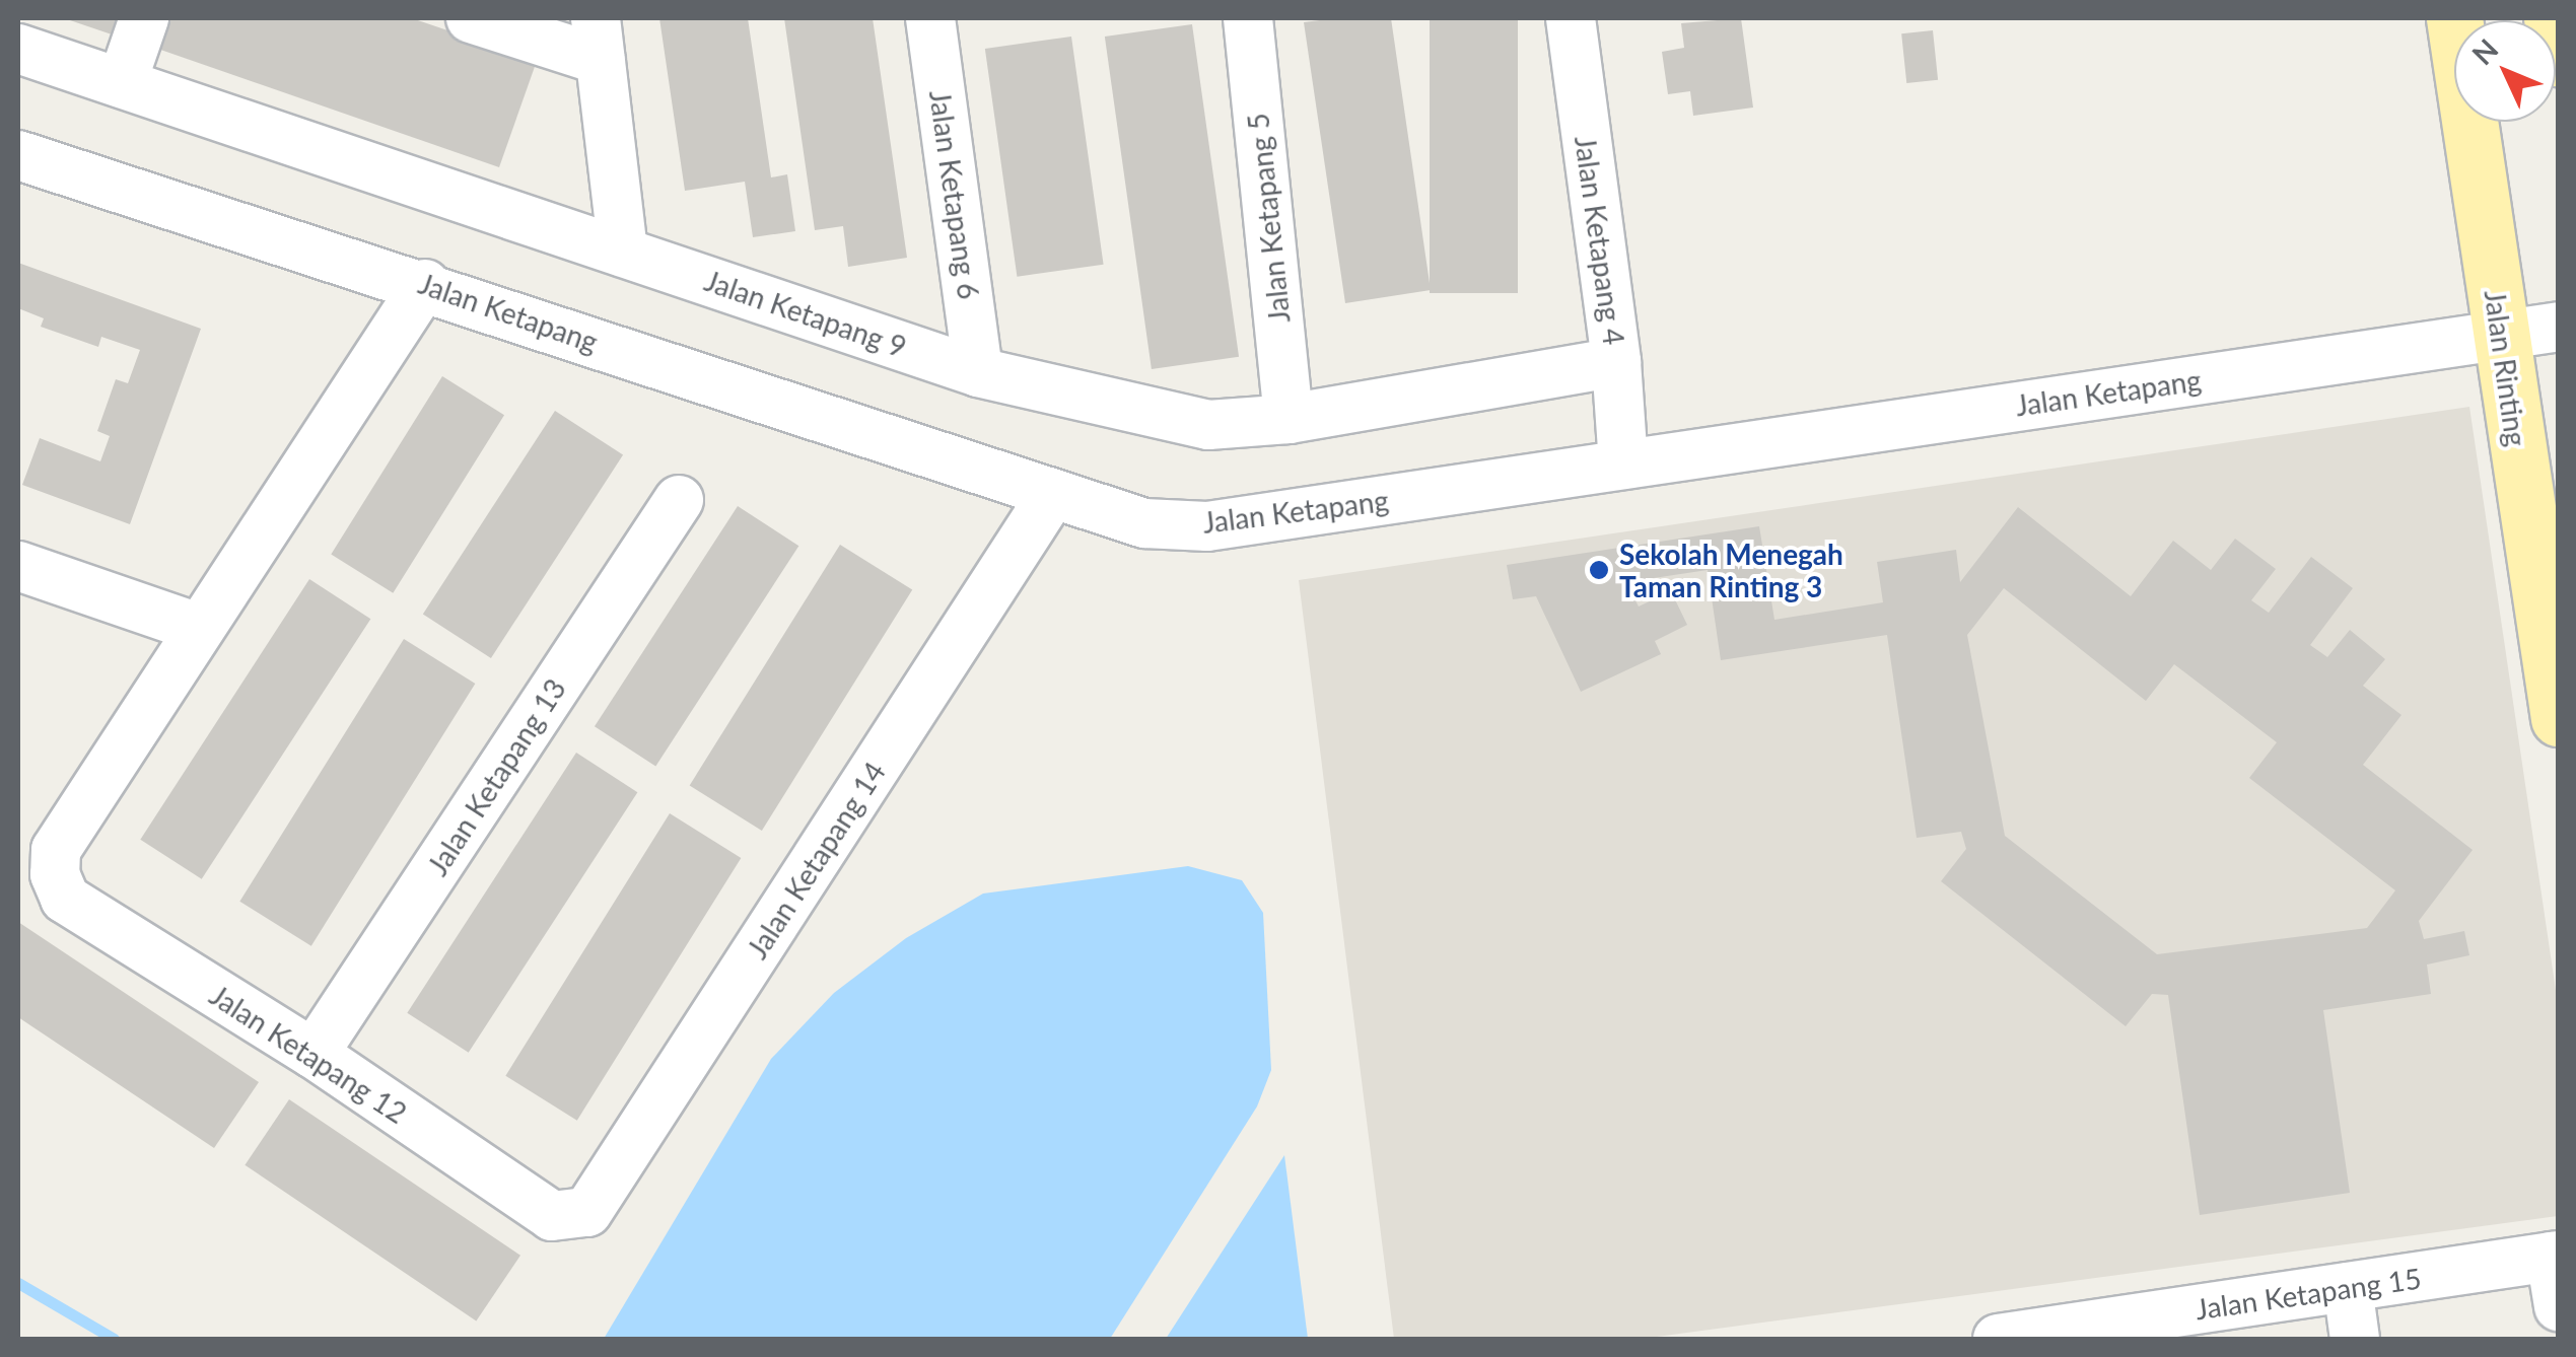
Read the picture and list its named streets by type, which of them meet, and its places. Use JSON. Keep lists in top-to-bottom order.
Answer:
{
  "streets": {
    "main road": ["Jalan Rinting"],
    "street": [
      "Jalan Ketapang 6",
      "Jalan Ketapang 5",
      "Jalan Ketapang 4",
      "Jalan Ketapang",
      "Jalan Ketapang 9",
      "Jalan Ketapang 13",
      "Jalan Ketapang 14",
      "Jalan Ketapang 12",
      "Jalan Ketapang 15"
    ]
  },
  "crossings": [
    ["Jalan Ketapang 6", "Jalan Ketapang 9"],
    ["Jalan Ketapang 5", "Jalan Ketapang 9"],
    ["Jalan Ketapang 4", "Jalan Ketapang"],
    ["Jalan Ketapang 4", "Jalan Ketapang 9"],
    ["Jalan Ketapang", "Jalan Rinting"],
    ["Jalan Ketapang", "Jalan Ketapang 14"],
    ["Jalan Ketapang 13", "Jalan Ketapang 12"],
    ["Jalan Ketapang 14", "Jalan Ketapang 12"]
  ],
  "places": ["Sekolah Menegah Taman Rinting 3"],
  "north": "top left"
}
